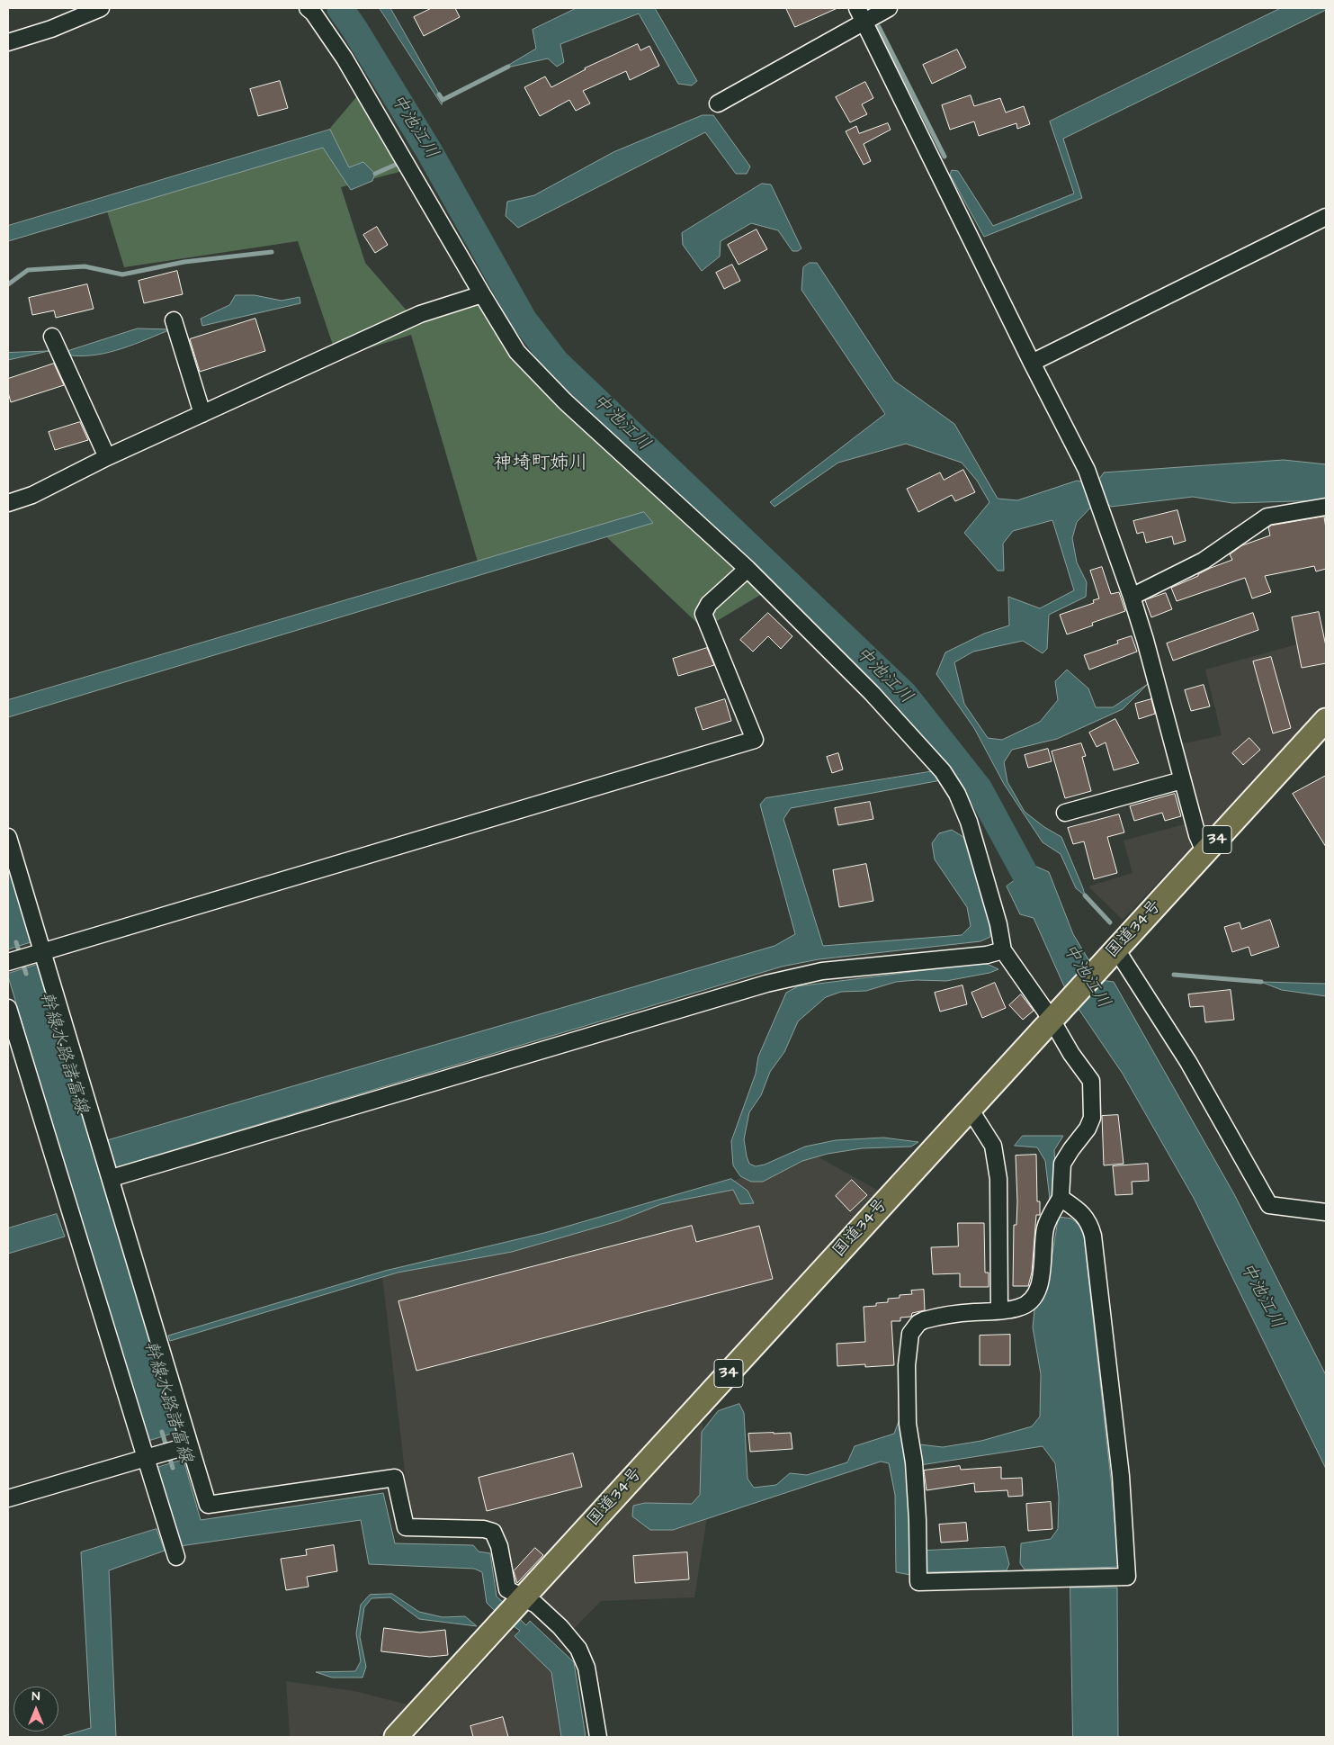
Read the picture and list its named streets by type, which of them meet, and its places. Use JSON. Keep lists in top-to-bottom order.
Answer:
{
  "streets": {
    "highway": ["34", "国道34号"]
  },
  "districts": ["神埼町姉川"],
  "water": ["中池江川", "幹線水路諸富線"],
  "north": "top"
}
